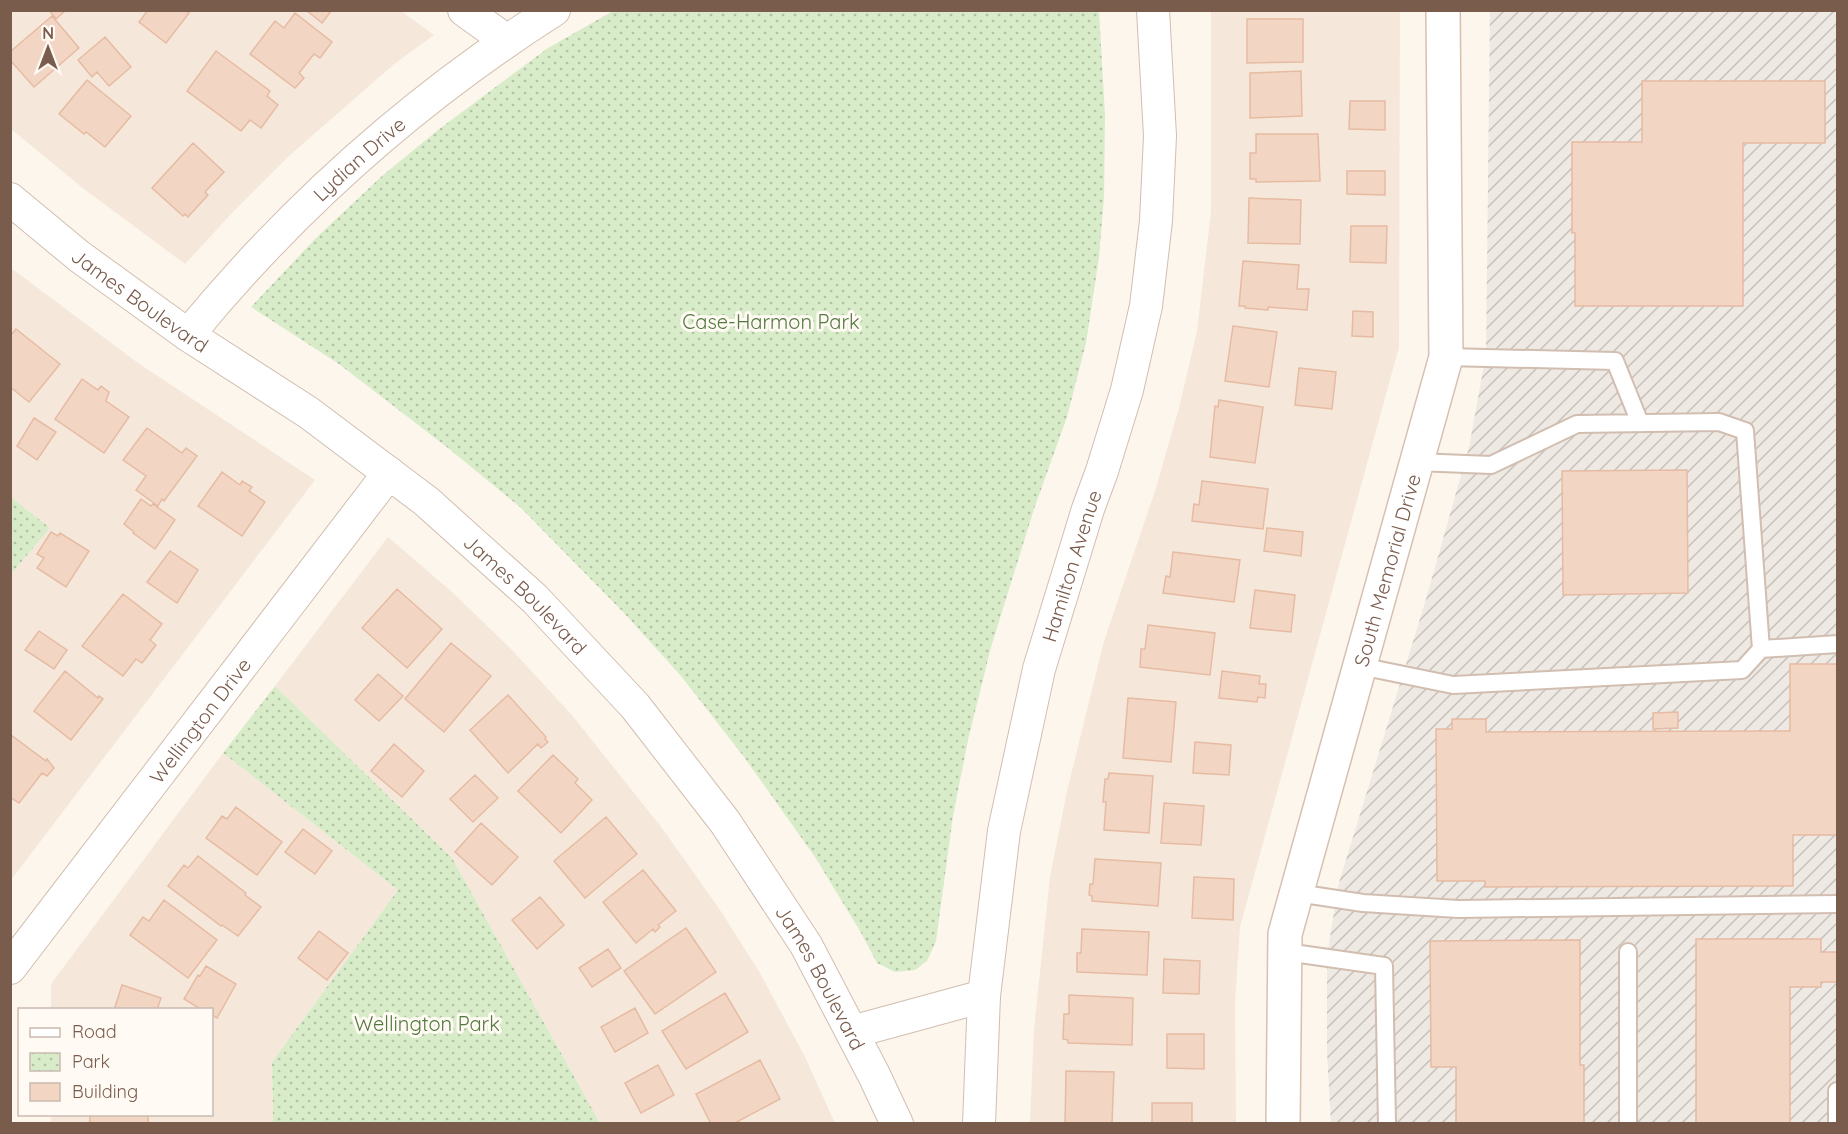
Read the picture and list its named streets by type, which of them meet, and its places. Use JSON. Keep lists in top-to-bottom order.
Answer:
{
  "streets": {
    "main road": ["South Memorial Drive"],
    "street": [
      "Lydian Drive",
      "James Boulevard",
      "Hamilton Avenue",
      "Wellington Drive"
    ]
  },
  "crossings": [
    ["Lydian Drive", "James Boulevard"],
    ["James Boulevard", "Wellington Drive"]
  ],
  "parks": ["Case-Harmon Park", "Wellington Park"],
  "legend": ["Road", "Park", "Building"],
  "north": "top"
}
